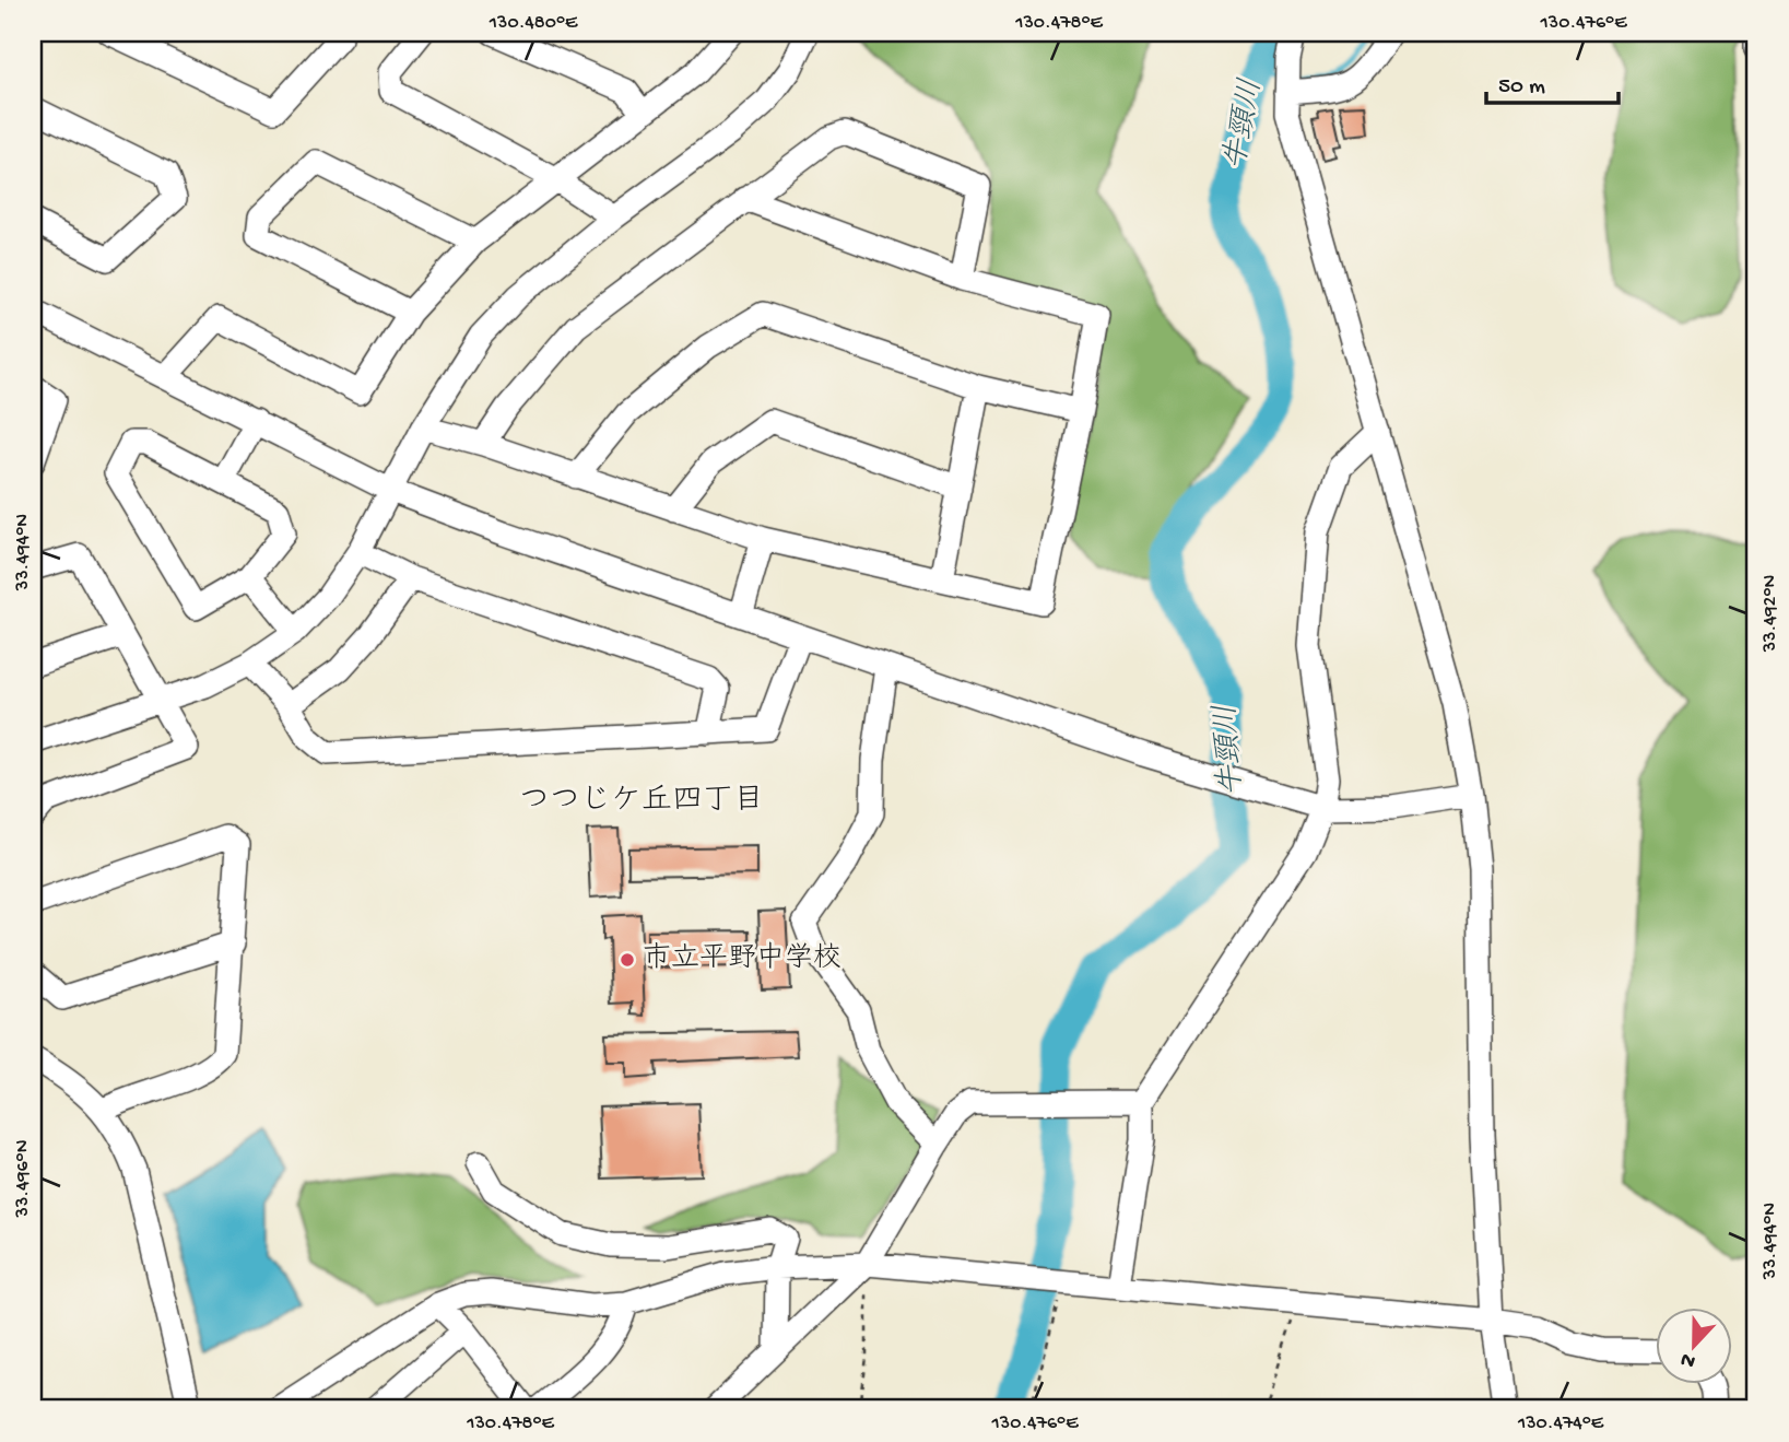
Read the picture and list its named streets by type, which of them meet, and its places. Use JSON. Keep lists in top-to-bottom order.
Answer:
{
  "districts": ["つつじケ丘四丁目"],
  "water": ["牛頸川"],
  "places": ["市立平野中学校"],
  "scale_bar": "50 m",
  "north": "bottom",
  "coordinates": [
    "130.480°E",
    "130.478°E",
    "130.476°E",
    "33.494°N",
    "33.492°N",
    "33.496°N",
    "130.474°E"
  ]
}
